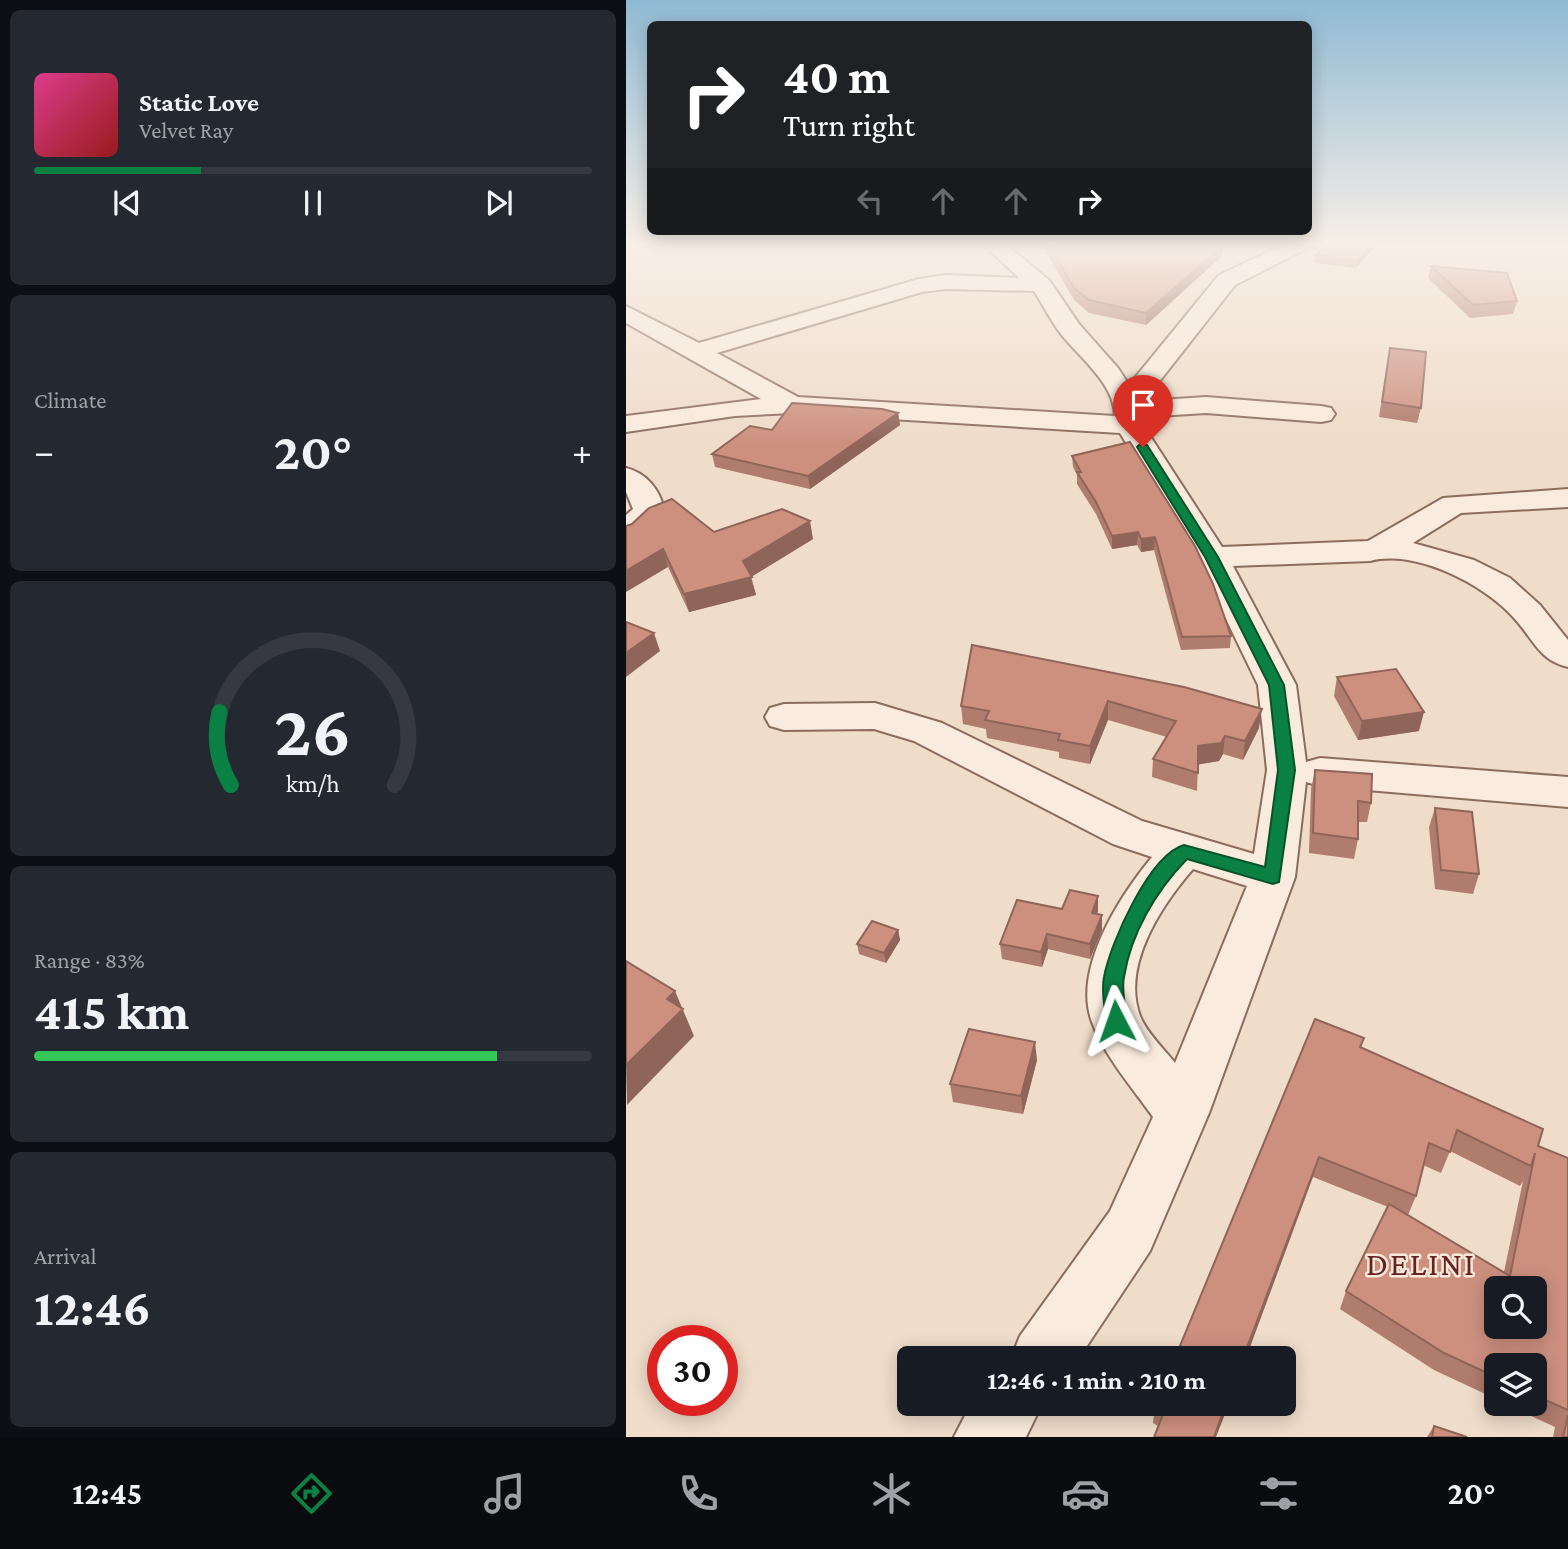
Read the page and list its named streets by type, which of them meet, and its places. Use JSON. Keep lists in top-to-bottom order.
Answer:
{
  "districts": ["DELINI"],
  "page": {
    "turn": ["40 m", "Turn right"],
    "song": ["Static Love", "Velvet Ray"],
    "tile": [
      "Climate",
      ["Range · 83%", "415 km"],
      ["Arrival", "12:46"]
    ],
    "heat": ["−", "20°", "+"],
    "limit": "30",
    "trip": "12:46 · 1 min · 210 m",
    "tabs": ["12:45", "20°"],
    "gauge": ["26", "km/h"]
  }
}
